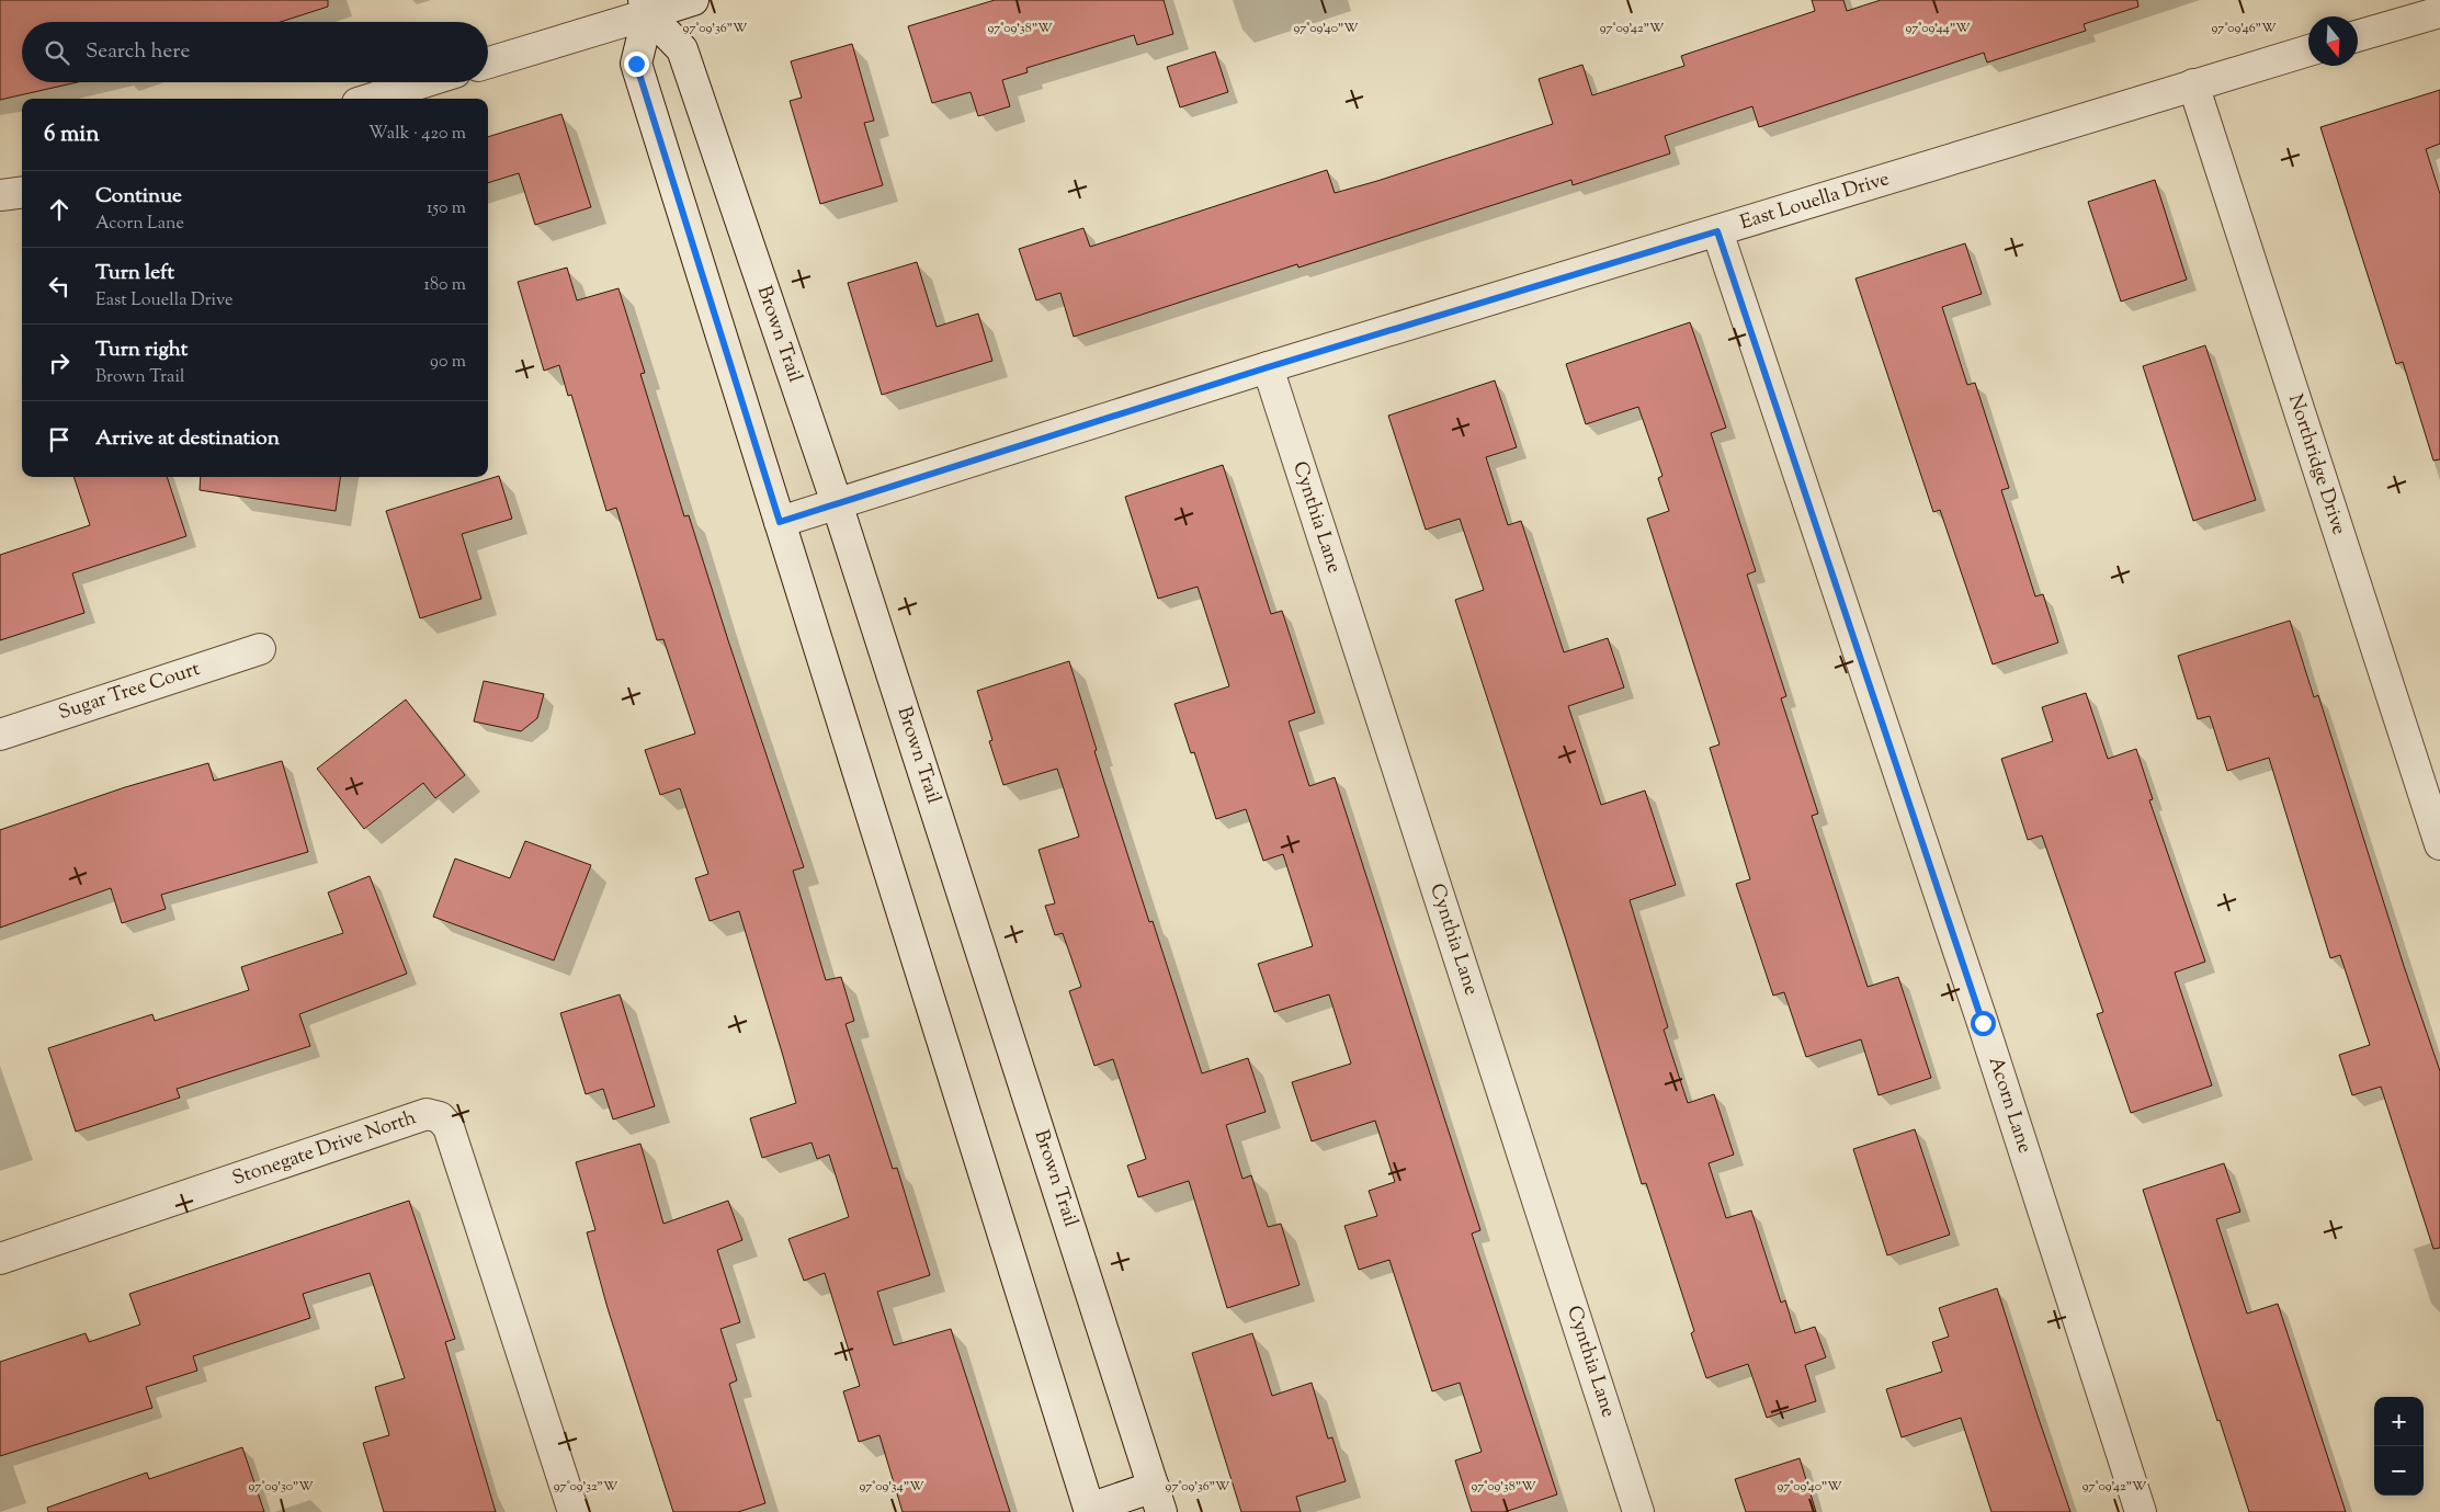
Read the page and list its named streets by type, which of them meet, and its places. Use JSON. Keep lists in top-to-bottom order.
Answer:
{
  "streets": {
    "street": [
      "East Louella Drive",
      "Brown Trail",
      "Northridge Drive",
      "Cynthia Lane",
      "Sugar Tree Court",
      "Acorn Lane",
      "Stonegate Drive North"
    ]
  },
  "crossings": [
    ["East Louella Drive", "Brown Trail"],
    ["East Louella Drive", "Northridge Drive"],
    ["East Louella Drive", "Cynthia Lane"],
    ["East Louella Drive", "Acorn Lane"]
  ],
  "north": "bottom",
  "page": {
    "search": "Search here",
    "heading": ["6 min", "Walk · 420 m"],
    "list": [
      ["Continue", "Acorn Lane", "150 m"],
      ["Turn left", "East Louella Drive", "180 m"],
      ["Turn right", "Brown Trail", "90 m"],
      "Arrive at destination"
    ],
    "map_buttons": ["+", "−"]
  },
  "coordinates": [
    "97°09'36\"W",
    "97°09'38\"W",
    "97°09'40\"W",
    "97°09'42\"W",
    "97°09'44\"W",
    "97°09'46\"W",
    "97°09'30\"W",
    "97°09'32\"W",
    "97°09'34\"W"
  ]
}
